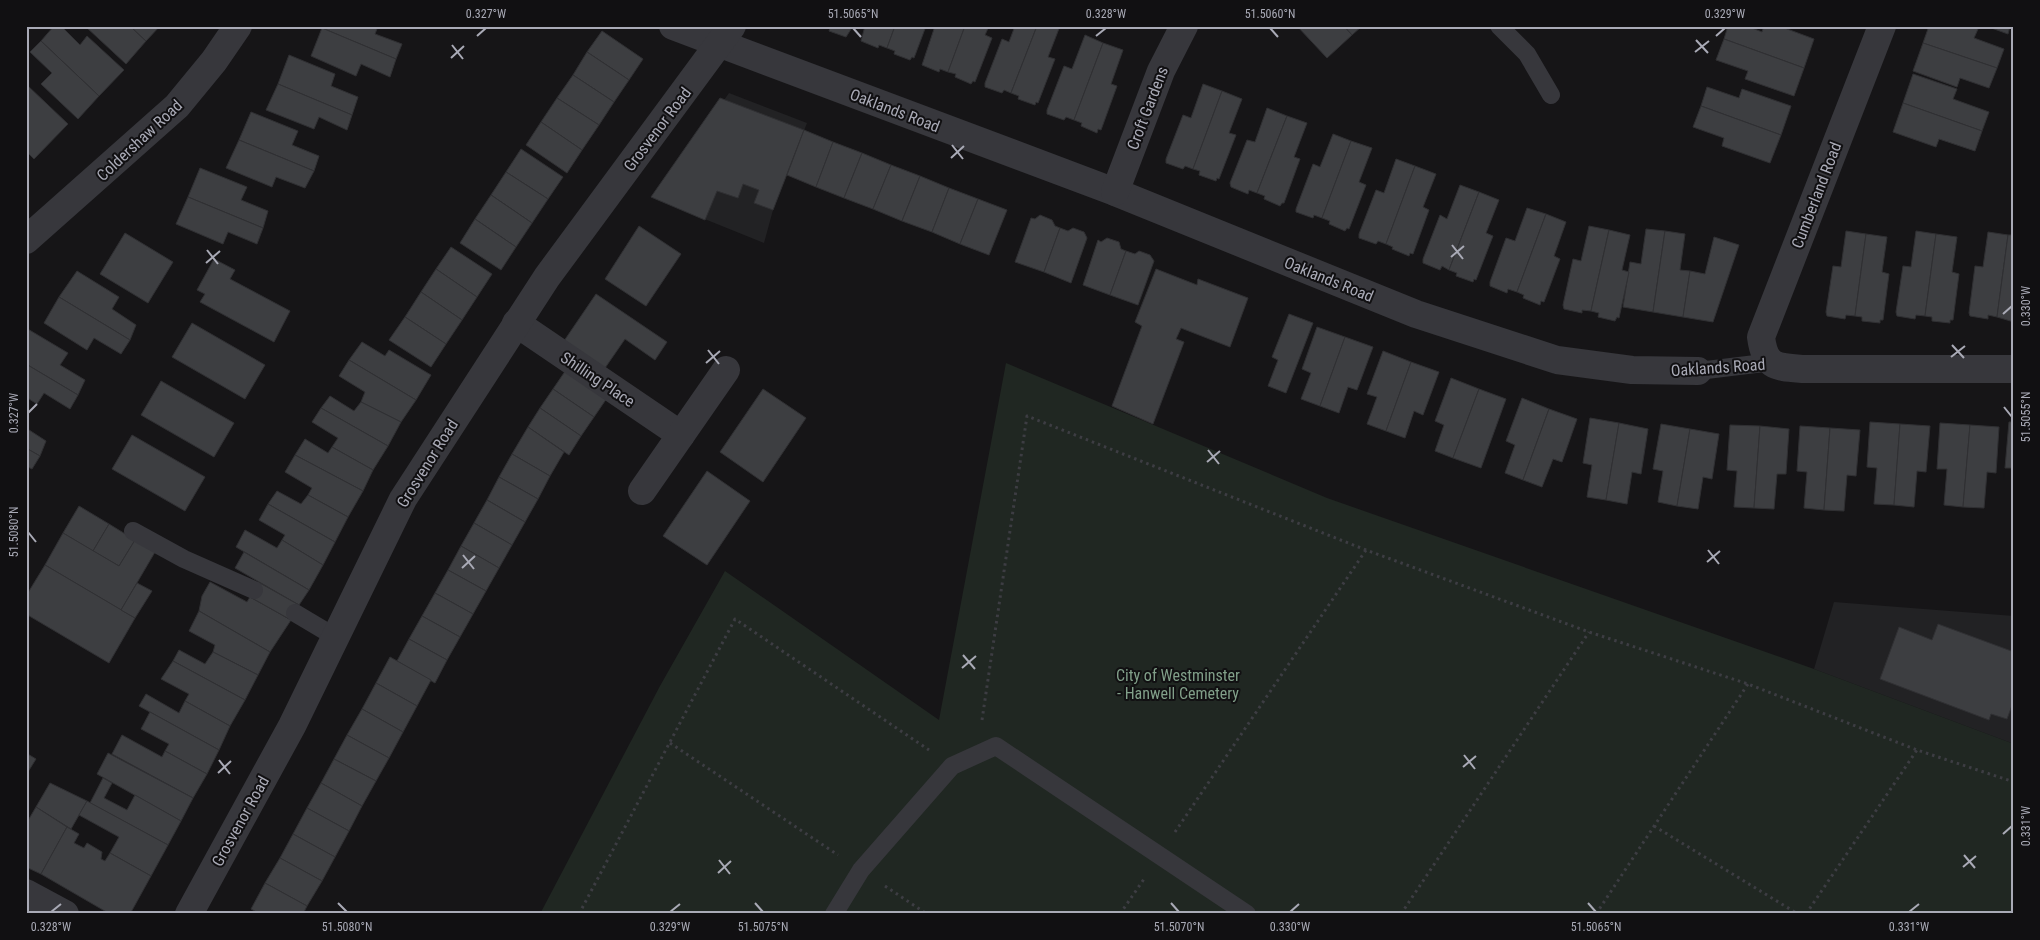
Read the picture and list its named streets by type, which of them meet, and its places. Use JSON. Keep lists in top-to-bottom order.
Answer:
{
  "streets": {
    "street": [
      "Croft Gardens",
      "Oaklands Road",
      "Grosvenor Road",
      "Coldershaw Road",
      "Cumberland Road",
      "Shilling Place"
    ]
  },
  "crossings": [
    ["Croft Gardens", "Oaklands Road"],
    ["Oaklands Road", "Grosvenor Road"],
    ["Oaklands Road", "Cumberland Road"],
    ["Grosvenor Road", "Shilling Place"]
  ],
  "parks": ["City of Westminster - Hanwell Cemetery"],
  "coordinates": [
    "0.327°W",
    "51.5065°N",
    "0.328°W",
    "51.5060°N",
    "0.329°W",
    "0.330°W",
    "51.5055°N",
    "51.5080°N",
    "0.331°W",
    "51.5075°N",
    "51.5070°N"
  ]
}
